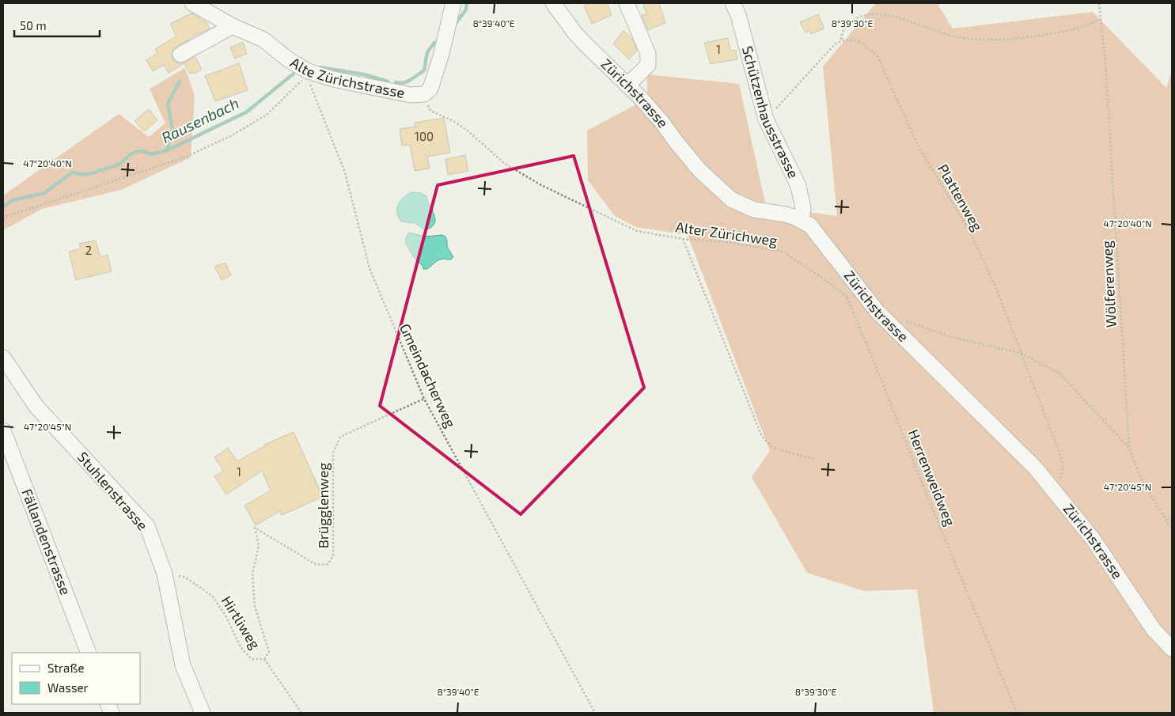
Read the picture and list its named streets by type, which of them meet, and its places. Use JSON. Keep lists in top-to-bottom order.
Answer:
{
  "streets": {
    "street": [
      "Alte Zürichstrasse",
      "Zürichstrasse",
      "Schützenhausstrasse",
      "Stuhlenstrasse",
      "Fällandenstrasse"
    ],
    "path": [
      "Plattenweg",
      "Alter Zürichweg",
      "Wölferenweg",
      "Gmeindacherweg",
      "Herrenweidweg",
      "Brügglenweg",
      "Hirtliweg"
    ]
  },
  "crossings": [
    ["Alte Zürichstrasse", "Alter Zürichweg"],
    ["Alte Zürichstrasse", "Gmeindacherweg"],
    ["Zürichstrasse", "Schützenhausstrasse"],
    ["Zürichstrasse", "Plattenweg"],
    ["Alter Zürichweg", "Herrenweidweg"],
    ["Gmeindacherweg", "Brügglenweg"],
    ["Stuhlenstrasse", "Hirtliweg"],
    ["Brügglenweg", "Hirtliweg"]
  ],
  "water": ["Rausenbach"],
  "house_numbers": [
    "1",
    "100",
    "2",
    "1"
  ],
  "legend": ["Straße", "Wasser"],
  "scale_bar": "50 m",
  "coordinates": [
    "8°39'40\"E",
    "8°39'30\"E",
    "47°20'40\"N",
    "47°20'45\"N"
  ]
}
